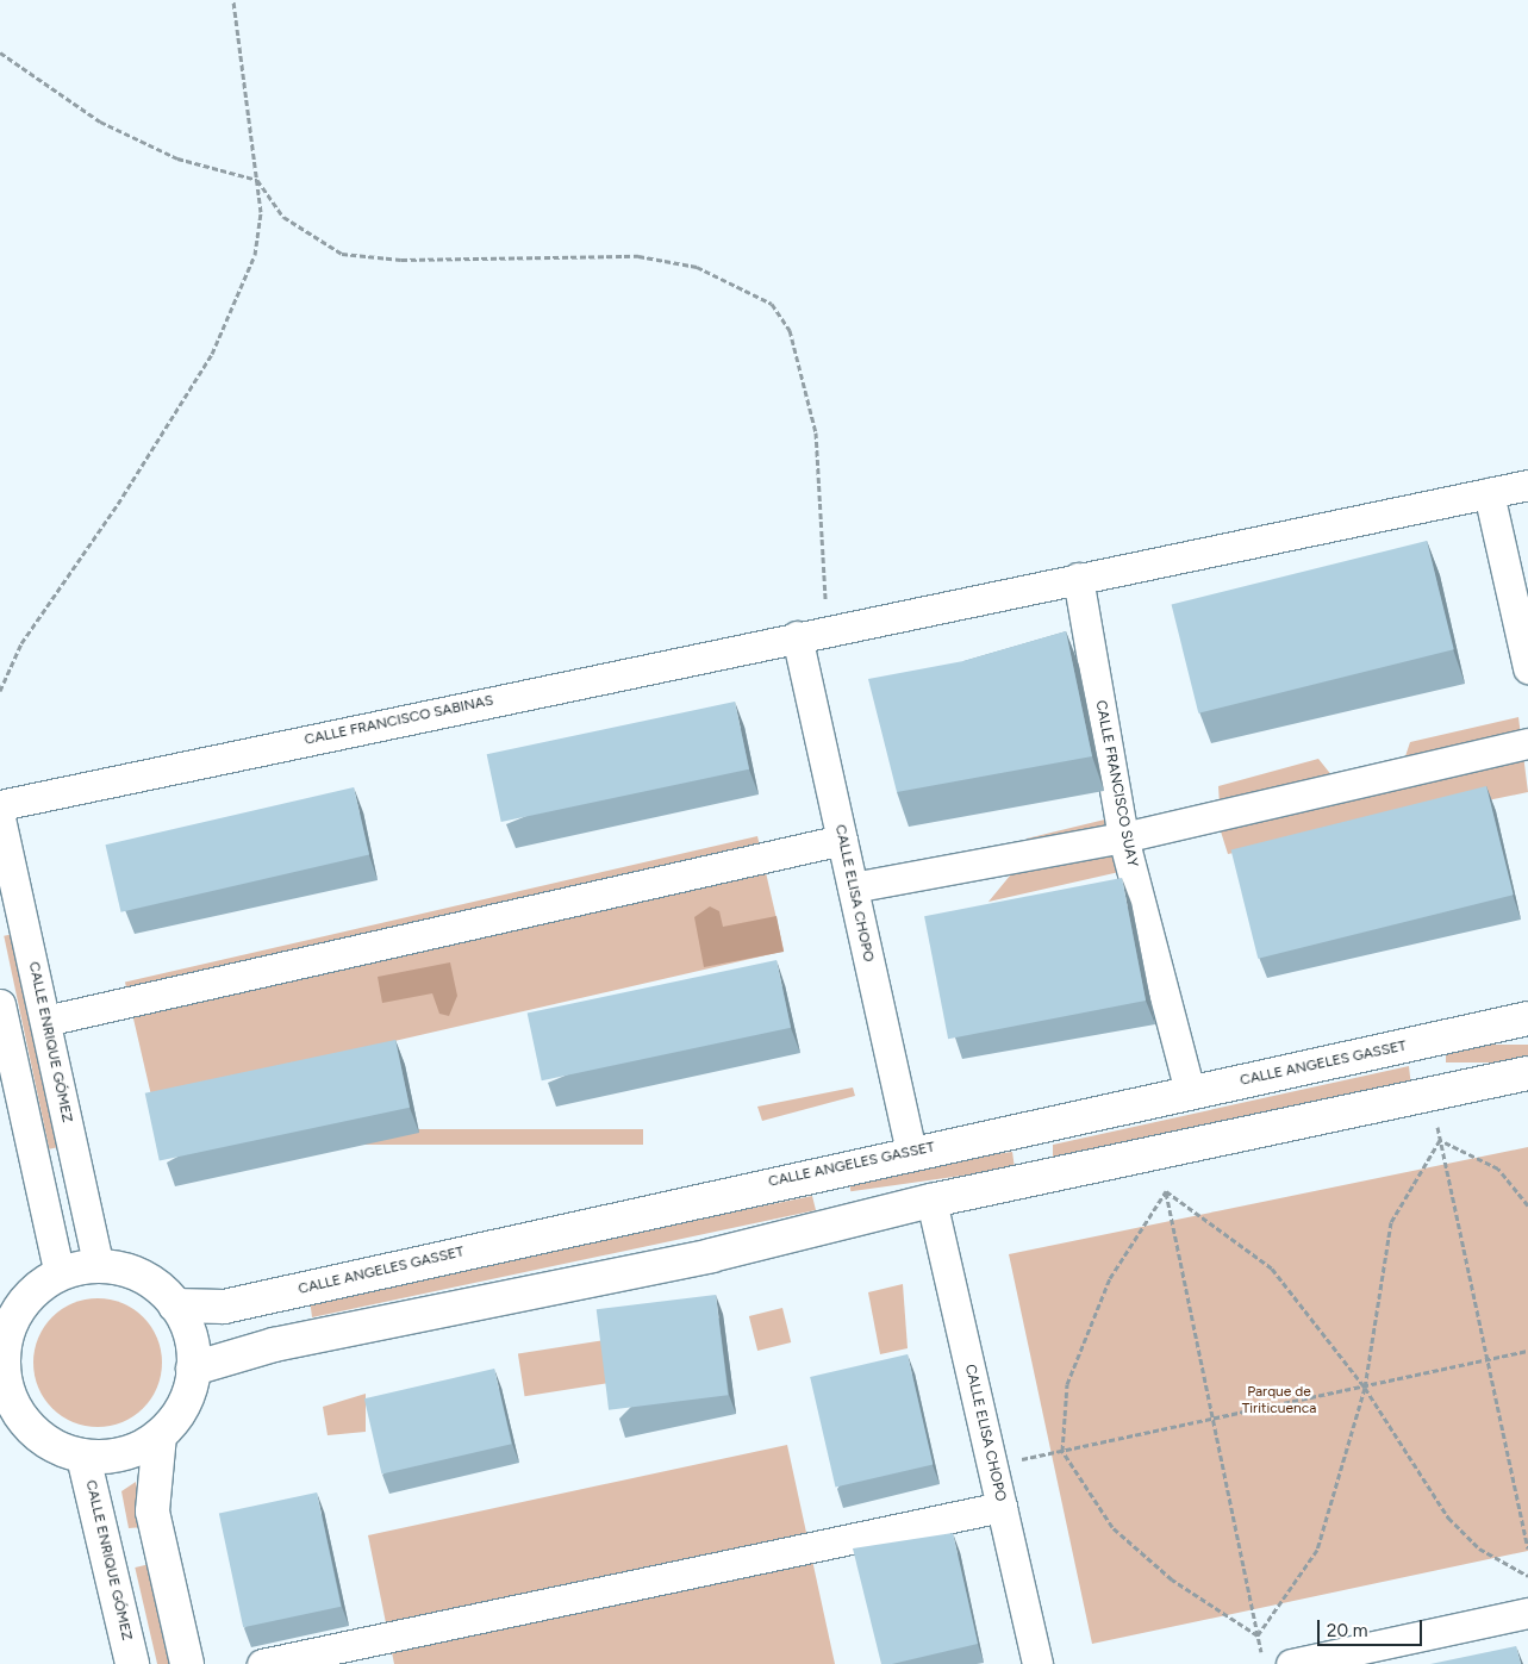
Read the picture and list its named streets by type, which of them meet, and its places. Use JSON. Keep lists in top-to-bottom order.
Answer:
{
  "streets": {
    "street": [
      "CALLE FRANCISCO SABINAS",
      "CALLE FRANCISCO SUAY",
      "CALLE ELISA CHOPO",
      "CALLE ENRIQUE GÓMEZ",
      "CALLE ANGELES GASSET"
    ]
  },
  "crossings": [
    ["CALLE FRANCISCO SABINAS", "CALLE ELISA CHOPO"],
    ["CALLE FRANCISCO SUAY", "CALLE ANGELES GASSET"],
    ["CALLE ELISA CHOPO", "CALLE ANGELES GASSET"],
    ["CALLE ENRIQUE GÓMEZ", "CALLE ANGELES GASSET"]
  ],
  "parks": ["Parque de Tiriticuenca"],
  "scale_bar": "20 m"
}
